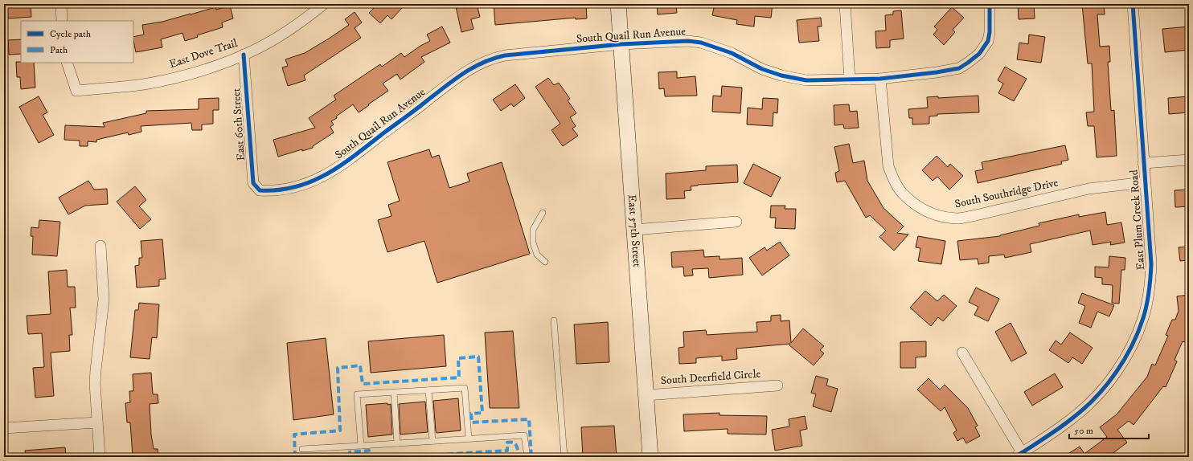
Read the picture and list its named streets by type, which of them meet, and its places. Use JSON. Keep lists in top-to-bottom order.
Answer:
{
  "streets": {
    "main road": ["East 57th Street"],
    "street": [
      "South Quail Run Avenue",
      "East Dove Trail",
      "East 60th Street",
      "South Southridge Drive",
      "East Plum Creek Road",
      "South Deerfield Circle"
    ]
  },
  "crossings": [
    ["South Quail Run Avenue", "East 60th Street"],
    ["South Quail Run Avenue", "South Southridge Drive"],
    ["South Quail Run Avenue", "East 57th Street"],
    ["East Dove Trail", "East 60th Street"],
    ["South Southridge Drive", "East Plum Creek Road"],
    ["East 57th Street", "South Deerfield Circle"]
  ],
  "legend": ["Cycle path", "Path"],
  "scale_bar": "50 m"
}
